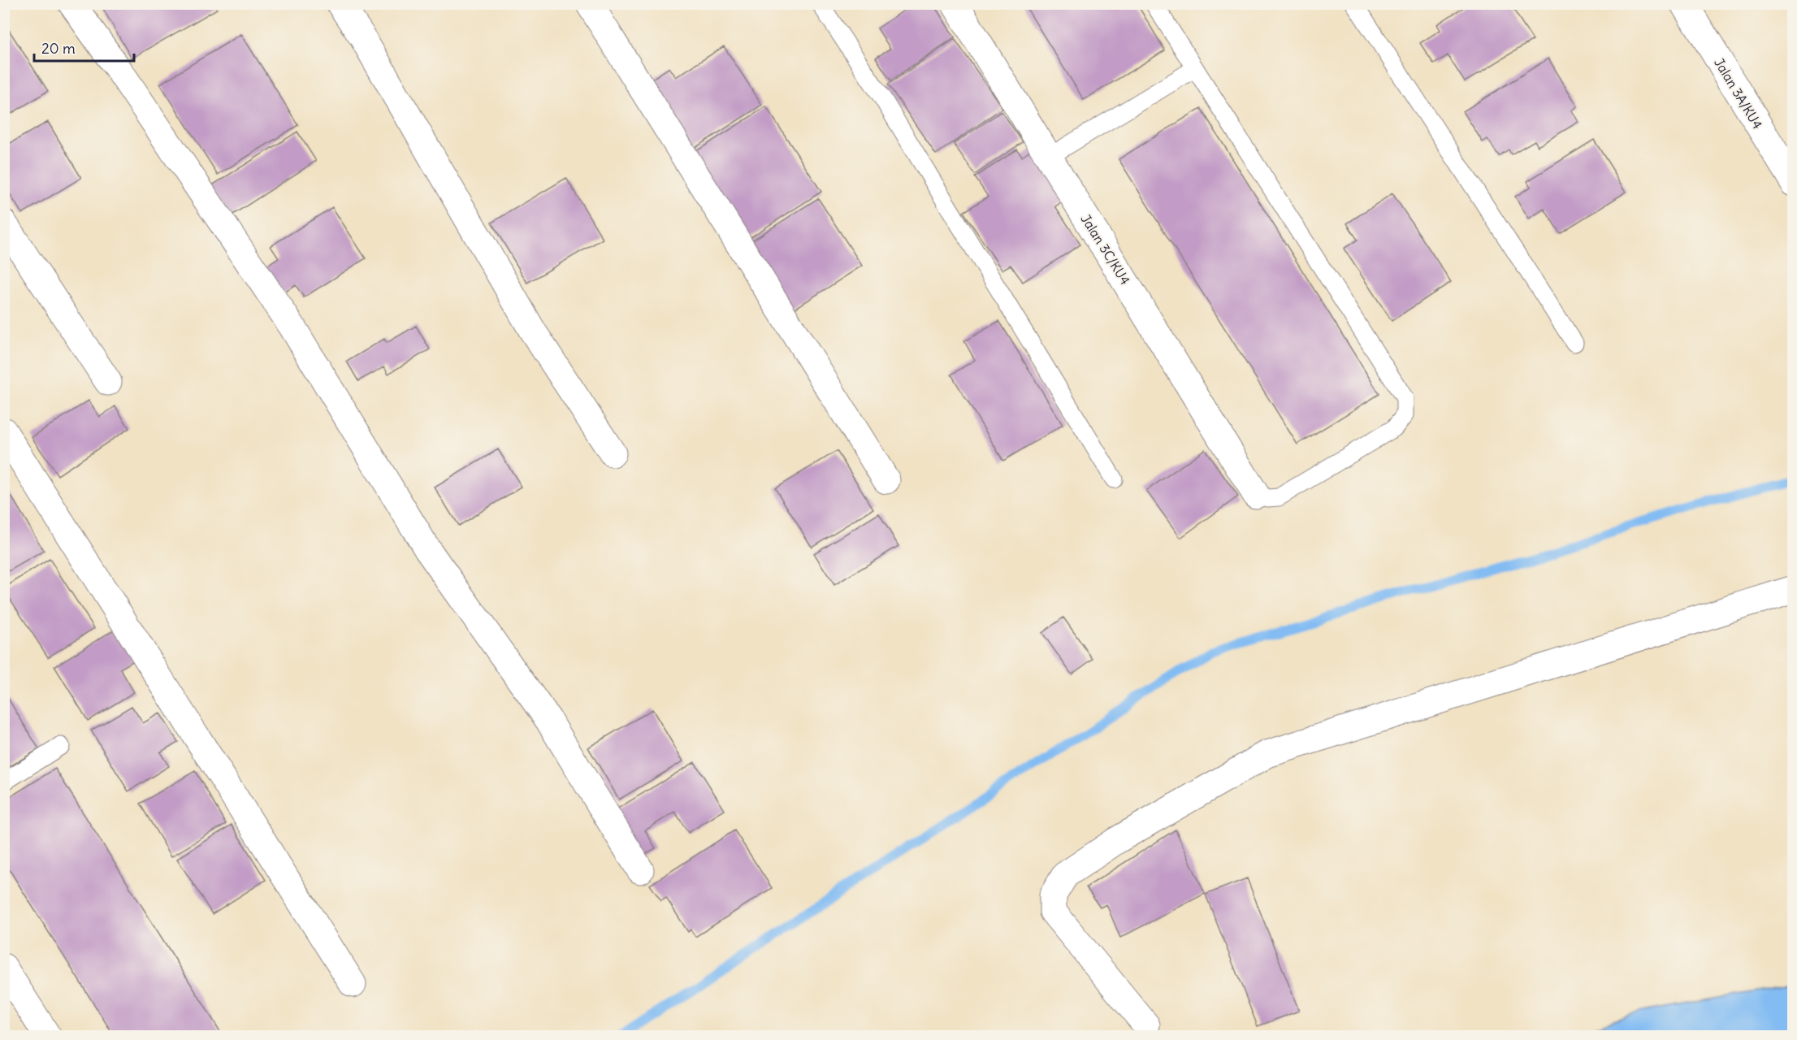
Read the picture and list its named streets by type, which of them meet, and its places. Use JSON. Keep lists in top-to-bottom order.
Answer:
{
  "streets": {
    "street": ["Jalan 3A/KU4", "Jalan 3C/KU4"]
  },
  "scale_bar": "20 m"
}
